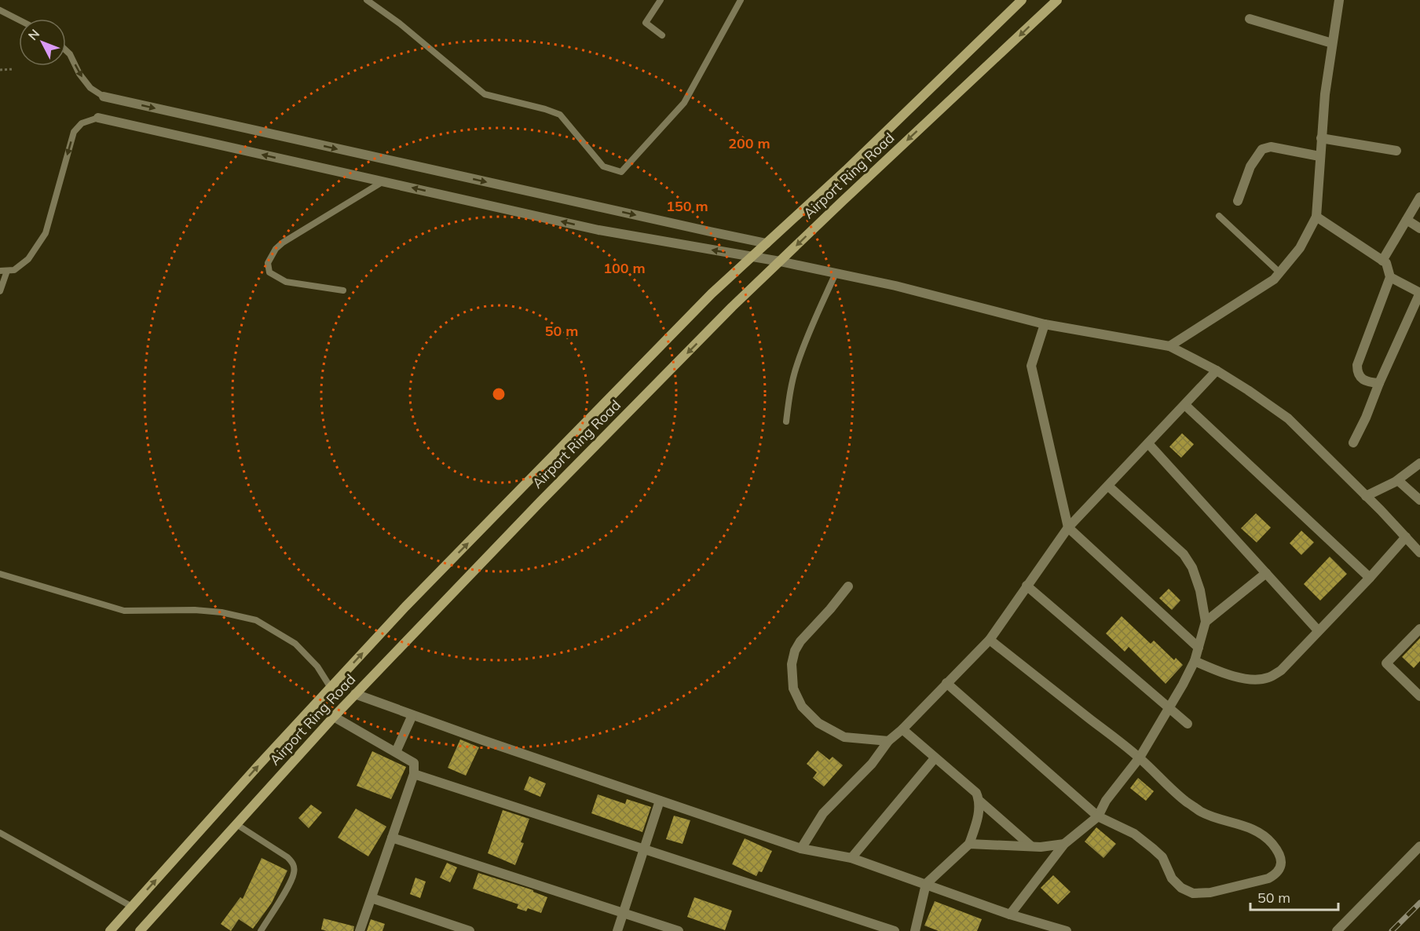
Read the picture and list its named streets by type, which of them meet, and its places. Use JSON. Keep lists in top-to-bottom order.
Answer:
{
  "streets": {
    "main road": ["Airport Ring Road"]
  },
  "scale_bar": "50 m",
  "north": "top left",
  "rings": [
    "200 m",
    "150 m",
    "100 m",
    "50 m"
  ]
}
